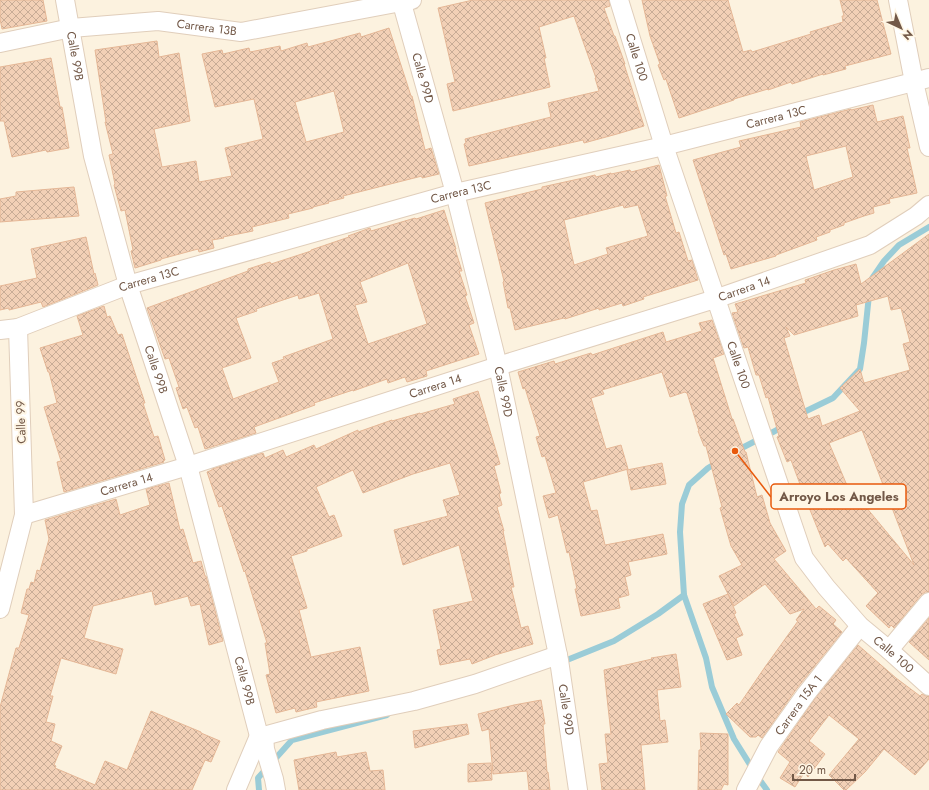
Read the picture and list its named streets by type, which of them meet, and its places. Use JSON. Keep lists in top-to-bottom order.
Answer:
{
  "streets": {
    "street": [
      "Carrera 13B",
      "Calle 99B",
      "Calle 100",
      "Calle 99D",
      "Carrera 13C",
      "Carrera 14",
      "Calle 99",
      "Carrera 15A 1"
    ]
  },
  "crossings": [
    ["Carrera 13B", "Calle 99B"],
    ["Carrera 13B", "Calle 99D"],
    ["Calle 99B", "Carrera 13C"],
    ["Calle 99B", "Carrera 14"],
    ["Calle 100", "Carrera 13C"],
    ["Calle 100", "Carrera 14"],
    ["Calle 100", "Carrera 15A 1"],
    ["Calle 99D", "Carrera 13C"],
    ["Calle 99D", "Carrera 14"],
    ["Carrera 13C", "Calle 99"],
    ["Carrera 14", "Calle 99"]
  ],
  "places": ["Arroyo Los Angeles"],
  "scale_bar": "20 m",
  "north": "bottom right"
}
